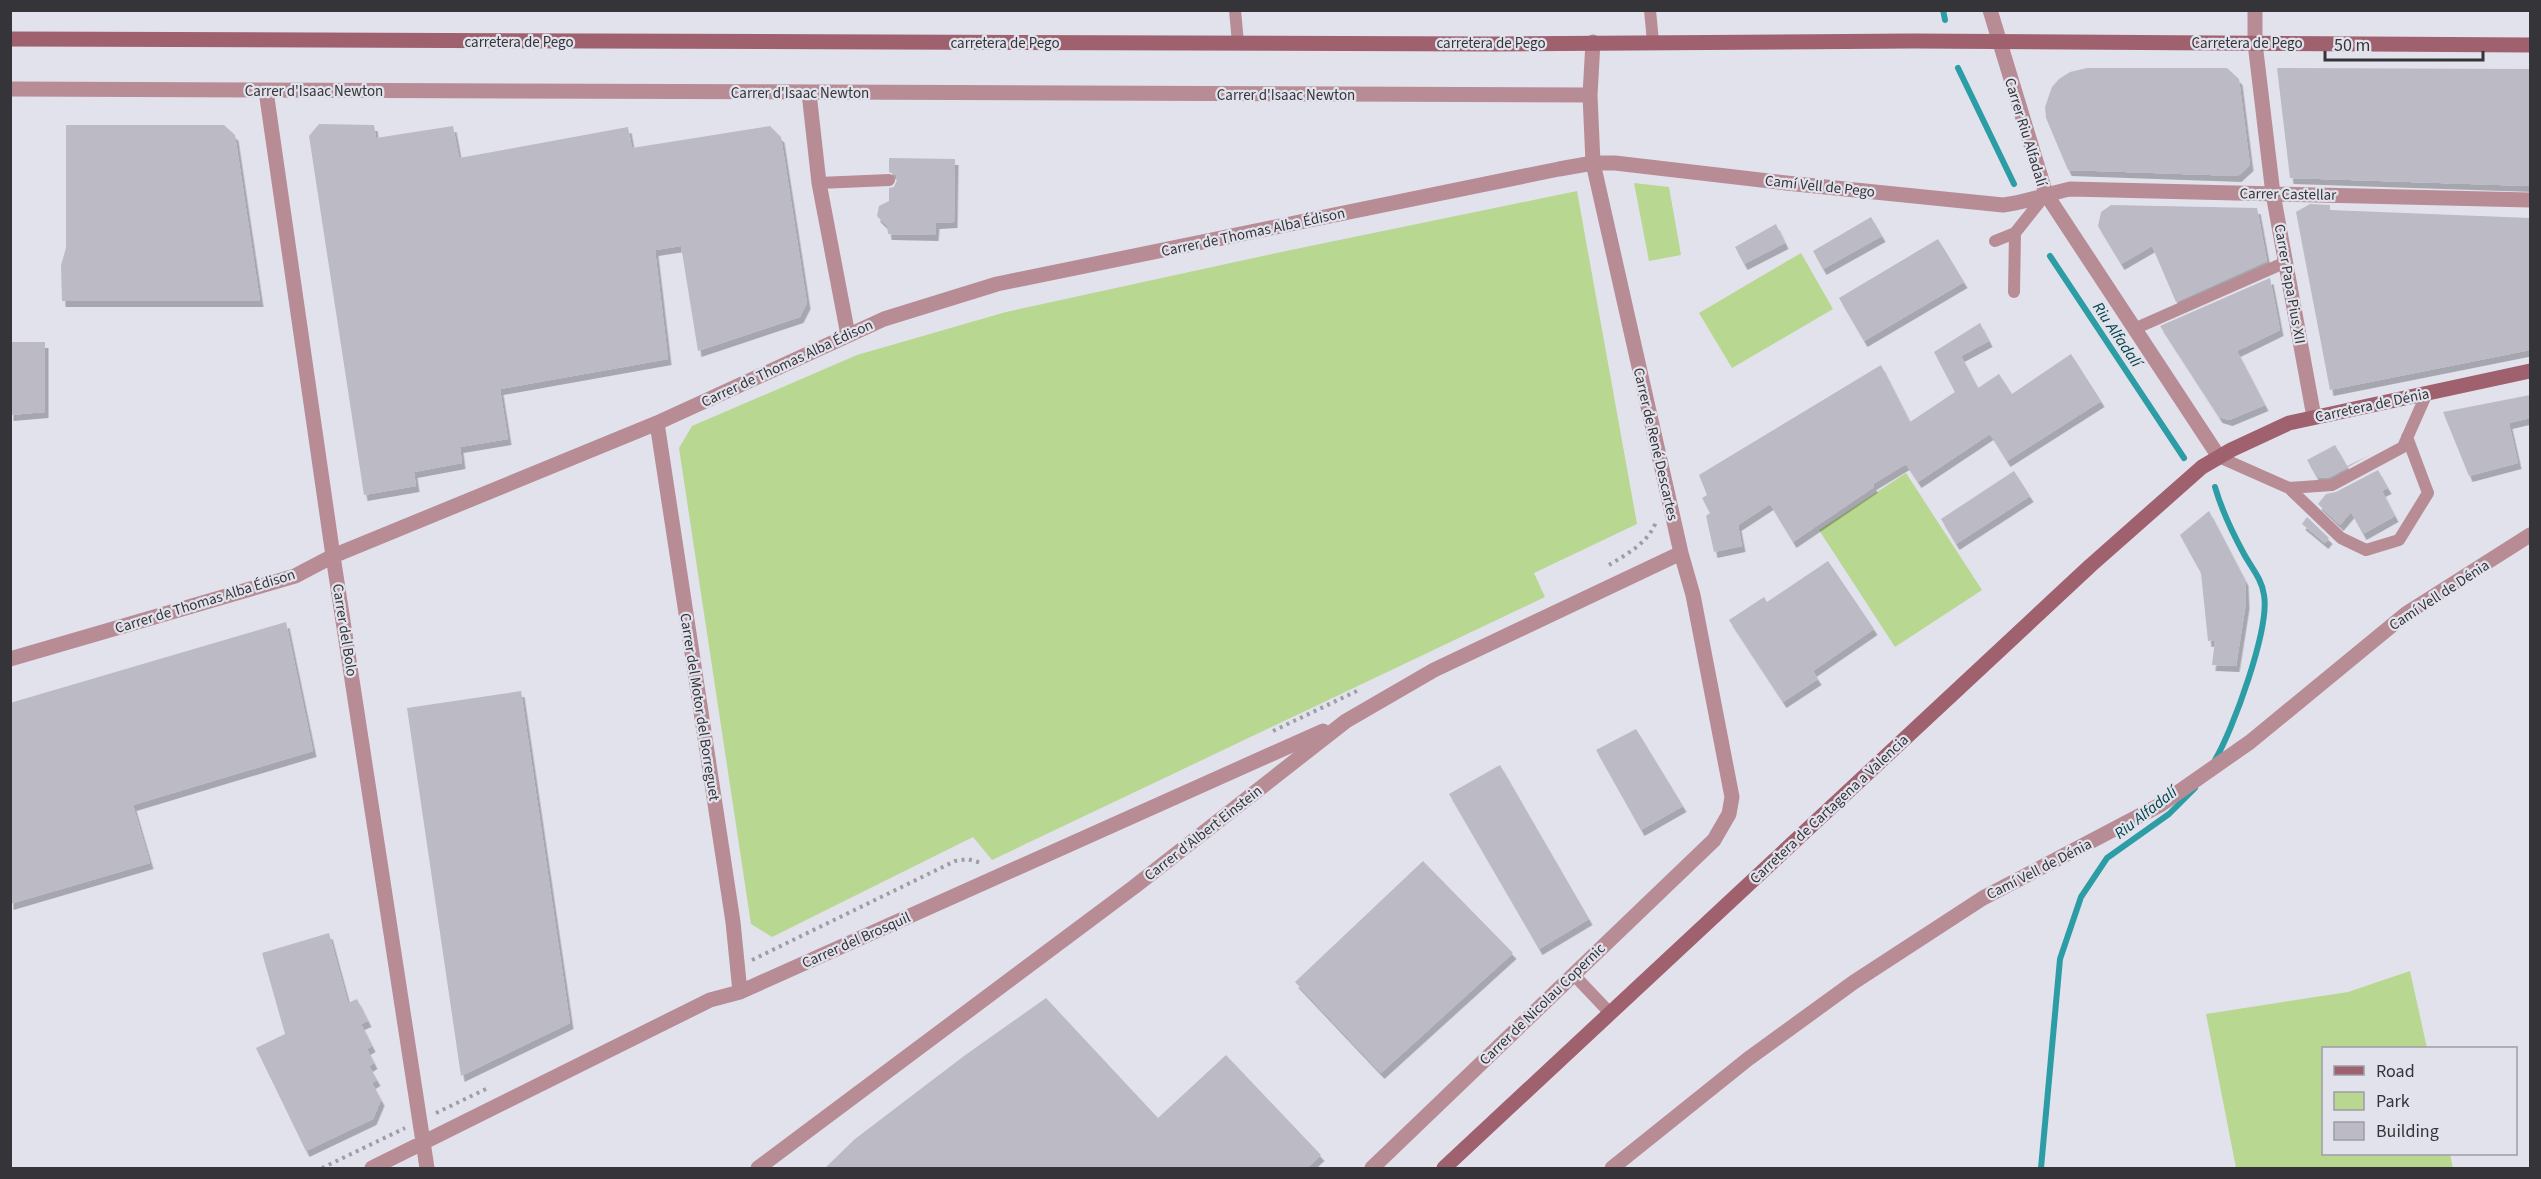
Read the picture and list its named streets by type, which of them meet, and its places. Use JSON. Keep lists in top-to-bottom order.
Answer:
{
  "streets": {
    "main road": [
      "carretera de Pego",
      "Carretera de Pego",
      "Carretera de Dénia",
      "Carretera de Cartagena a Valencia"
    ],
    "street": [
      "Carrer d'Isaac Newton",
      "Carrer Riu Alfadalí",
      "Camí Vell de Pego",
      "Carrer Castellar",
      "Carrer de Thomas Alba Édison",
      "Carrer Papa Pius XII",
      "Carrer de René Descartes",
      "Camí Vell de Dénia",
      "Carrer del Bolo",
      "Carrer del Motor del Borreguet",
      "Carrer d'Albert Einstein",
      "Carrer del Brosquil",
      "Carrer de Nicolau Copernic"
    ]
  },
  "crossings": [
    ["carretera de Pego", "Carretera de Pego"],
    ["carretera de Pego", "Carrer Riu Alfadalí"],
    ["carretera de Pego", "Carrer de René Descartes"],
    ["Carretera de Pego", "Carrer Riu Alfadalí"],
    ["Carretera de Pego", "Carrer Papa Pius XII"],
    ["Carrer d'Isaac Newton", "Carrer de René Descartes"],
    ["Carrer d'Isaac Newton", "Carrer del Bolo"],
    ["Carrer Riu Alfadalí", "Camí Vell de Pego"],
    ["Carrer Riu Alfadalí", "Carrer Castellar"],
    ["Carrer Riu Alfadalí", "Carretera de Dénia"],
    ["Carrer Riu Alfadalí", "Carretera de Cartagena a Valencia"],
    ["Camí Vell de Pego", "Carrer Castellar"],
    ["Camí Vell de Pego", "Carrer de Thomas Alba Édison"],
    ["Camí Vell de Pego", "Carrer de René Descartes"],
    ["Carrer Castellar", "Carrer Papa Pius XII"],
    ["Carrer de Thomas Alba Édison", "Carrer de René Descartes"],
    ["Carrer de Thomas Alba Édison", "Carrer del Bolo"],
    ["Carrer de Thomas Alba Édison", "Carrer del Motor del Borreguet"],
    ["Carrer Papa Pius XII", "Carretera de Dénia"],
    ["Carretera de Dénia", "Carretera de Cartagena a Valencia"],
    ["Carrer de René Descartes", "Carrer d'Albert Einstein"],
    ["Carrer de René Descartes", "Carrer de Nicolau Copernic"],
    ["Carrer del Bolo", "Carrer del Brosquil"],
    ["Carrer del Motor del Borreguet", "Carrer del Brosquil"],
    ["Carrer d'Albert Einstein", "Carrer del Brosquil"]
  ],
  "water": ["Riu Alfadalí"],
  "legend": ["Road", "Park", "Building"],
  "scale_bar": "50 m"
}
